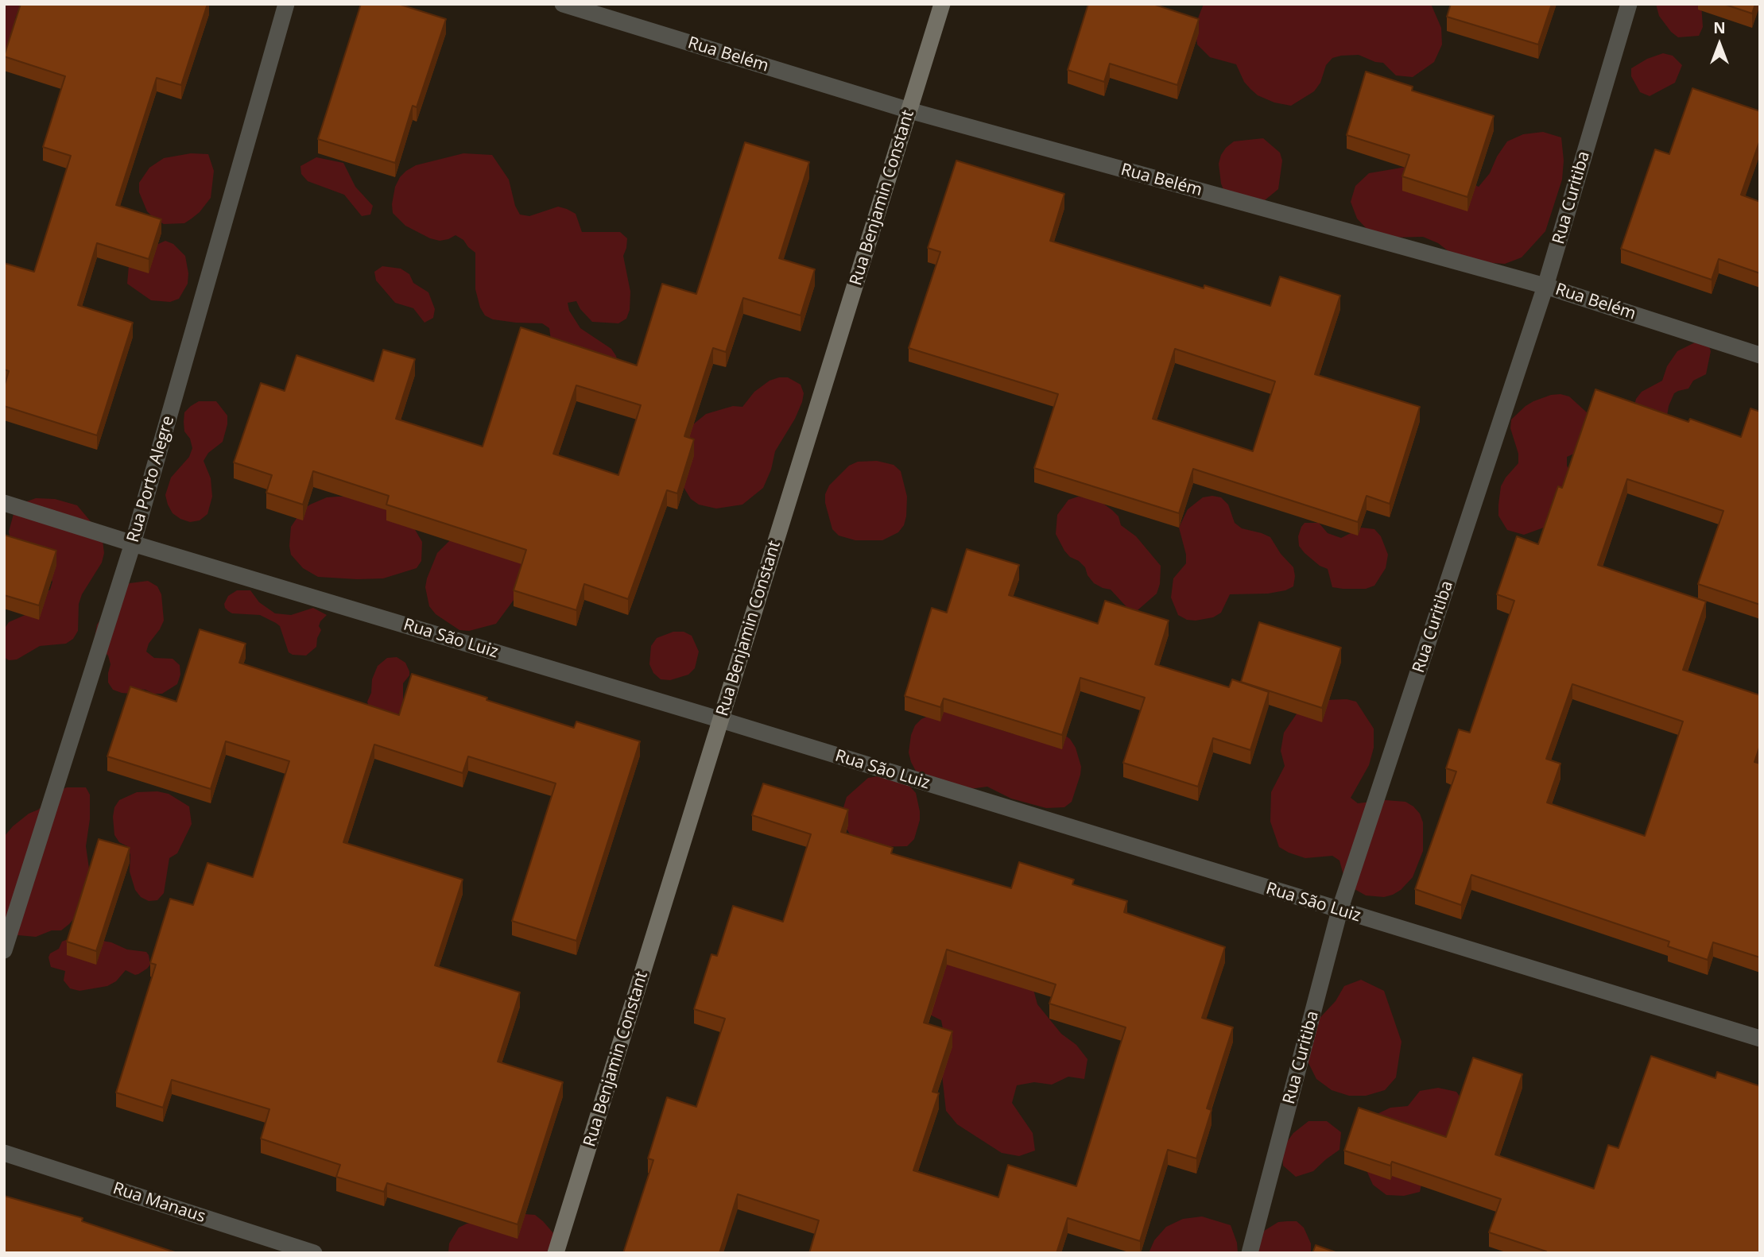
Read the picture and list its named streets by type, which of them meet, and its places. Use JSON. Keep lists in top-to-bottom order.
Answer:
{
  "streets": {
    "street": [
      "Rua Belém",
      "Rua Benjamin Constant",
      "Rua Curitiba",
      "Rua Porto Alegre",
      "Rua São Luiz",
      "Rua Manaus"
    ]
  },
  "crossings": [
    ["Rua Belém", "Rua Benjamin Constant"],
    ["Rua Belém", "Rua Curitiba"],
    ["Rua Benjamin Constant", "Rua São Luiz"],
    ["Rua Curitiba", "Rua São Luiz"],
    ["Rua Porto Alegre", "Rua São Luiz"]
  ],
  "north": "top"
}
